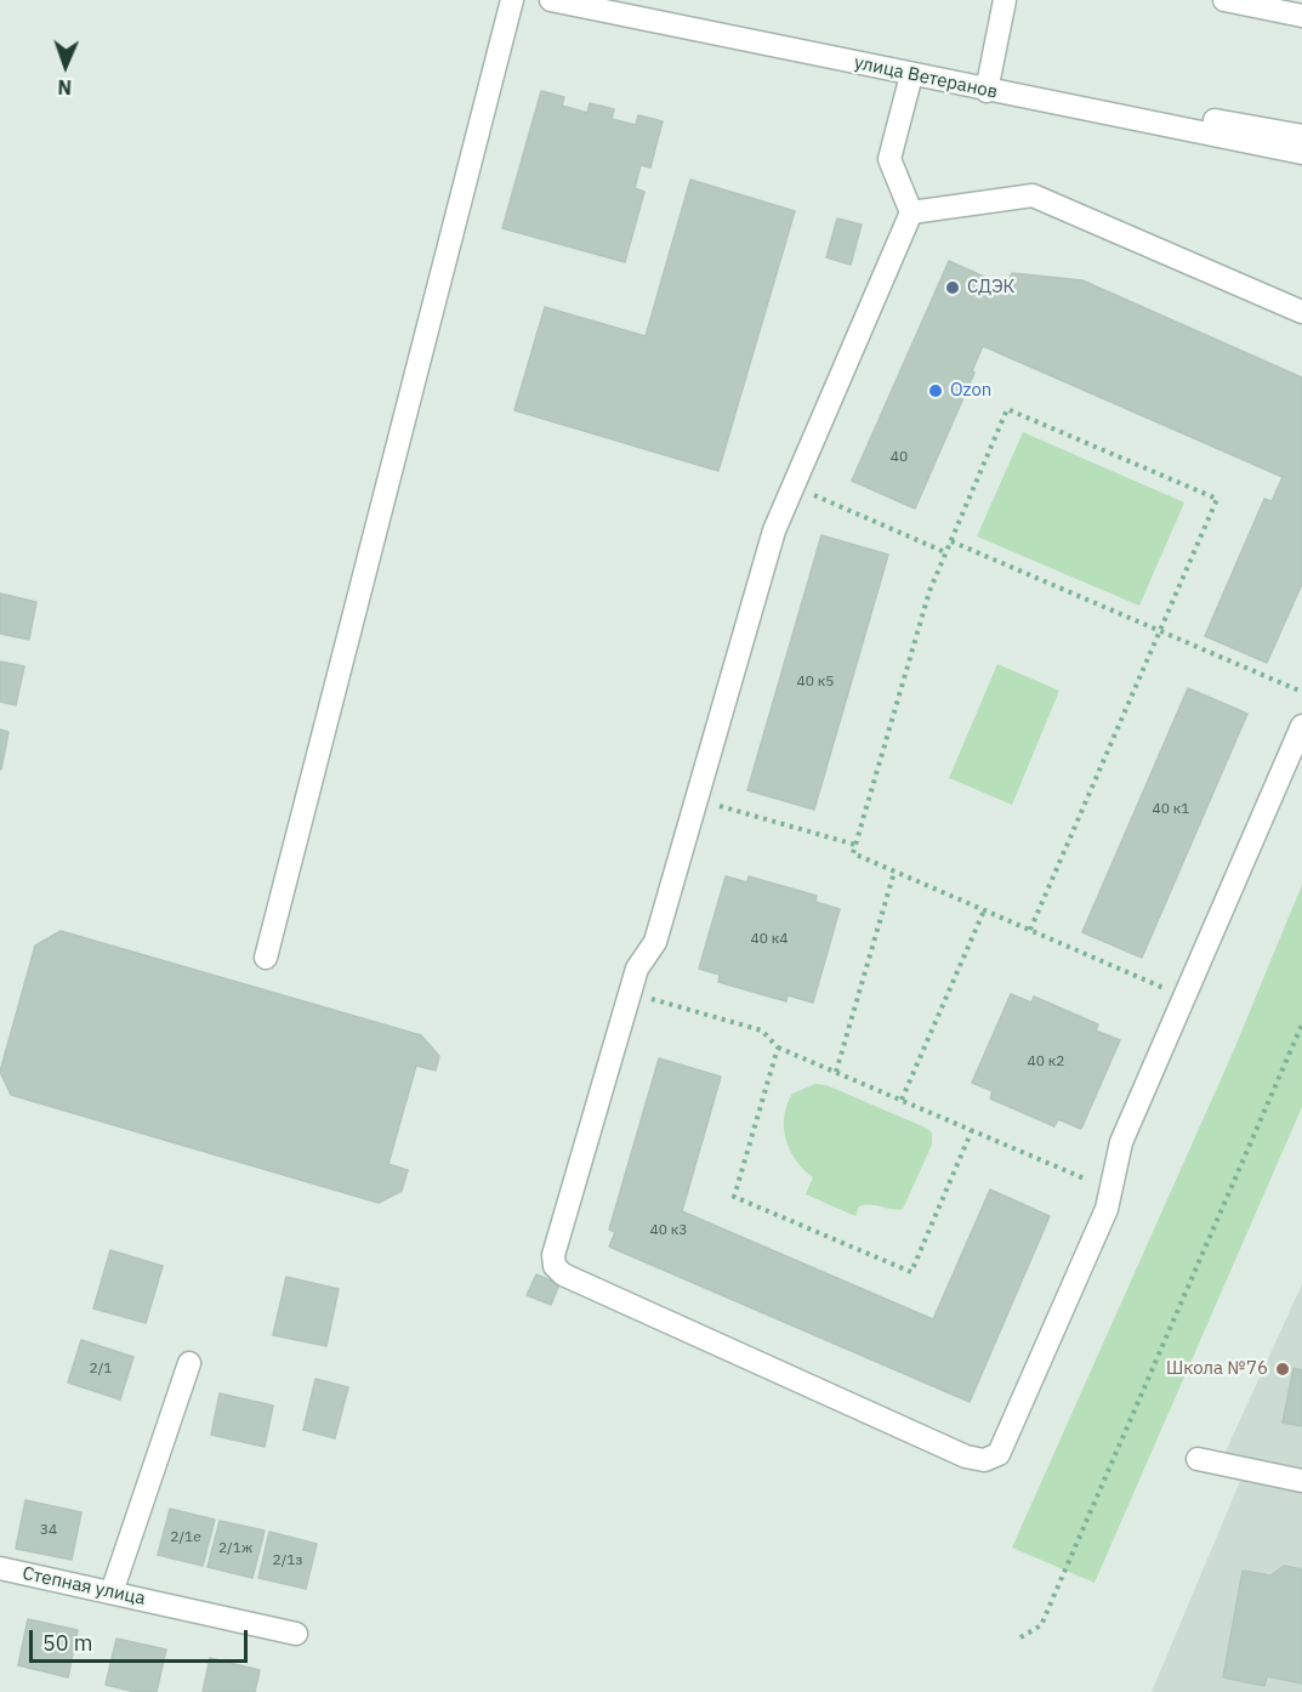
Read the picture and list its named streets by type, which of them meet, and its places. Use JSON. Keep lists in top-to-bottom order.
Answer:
{
  "streets": {
    "street": ["улица Ветеранов", "Степная улица"]
  },
  "places": ["СДЭК", "Ozon", "Школа №76"],
  "house_numbers": [
    "40",
    "40 к5",
    "40 к1",
    "40 к4",
    "40 к2",
    "40 к3",
    "2/1",
    "34",
    "2/1е",
    "2/1ж",
    "2/1з"
  ],
  "scale_bar": "50 m",
  "north": "bottom"
}
